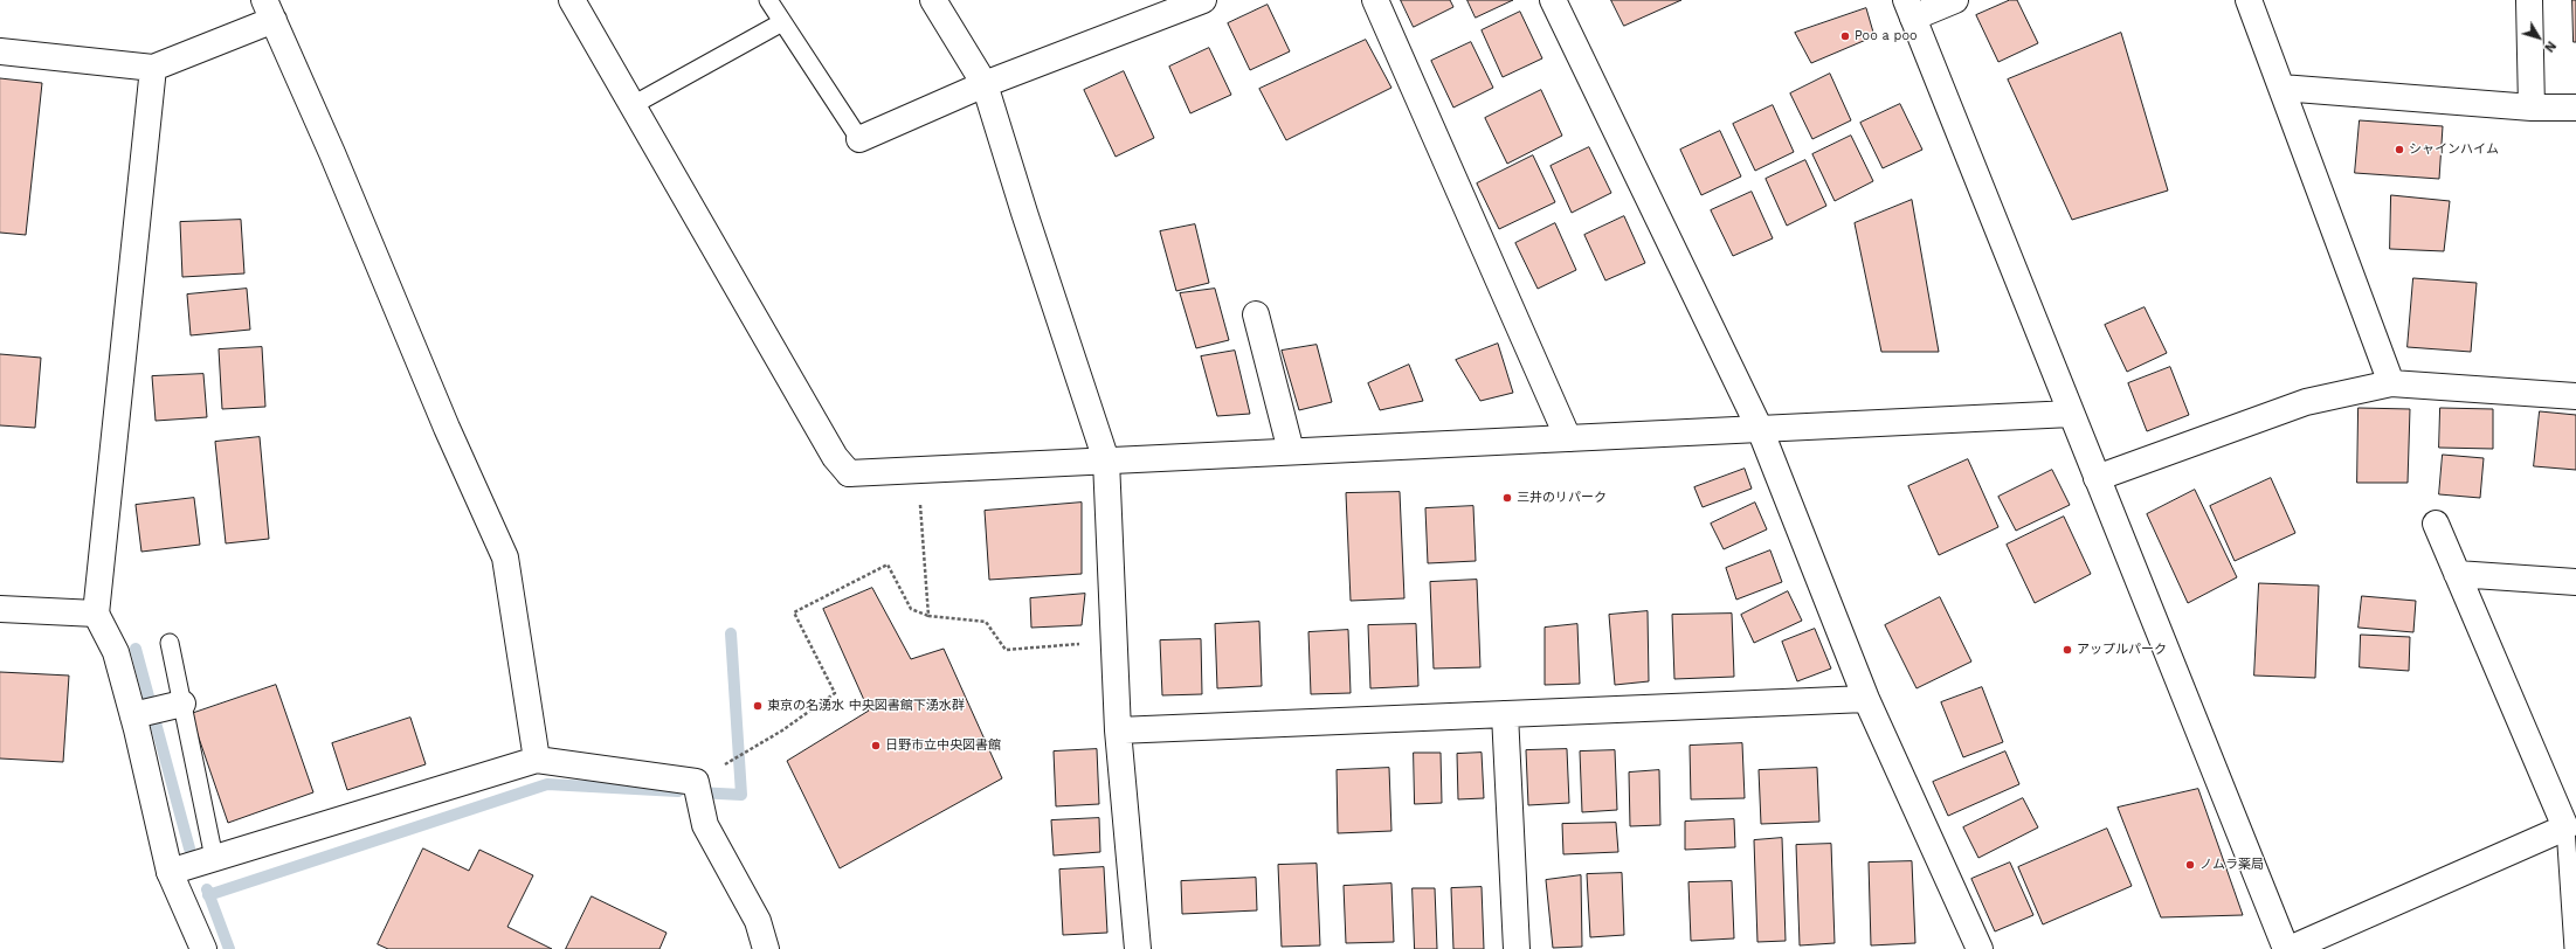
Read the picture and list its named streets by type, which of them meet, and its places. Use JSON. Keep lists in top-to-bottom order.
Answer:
{
  "places": [
    "Poo a poo",
    "シャインハイム",
    "三井のリパーク",
    "アップルパーク",
    "東京の名湧水 中央図書館下湧水群",
    "日野市立中央図書館",
    "ノムラ薬局"
  ],
  "north": "bottom right"
}
